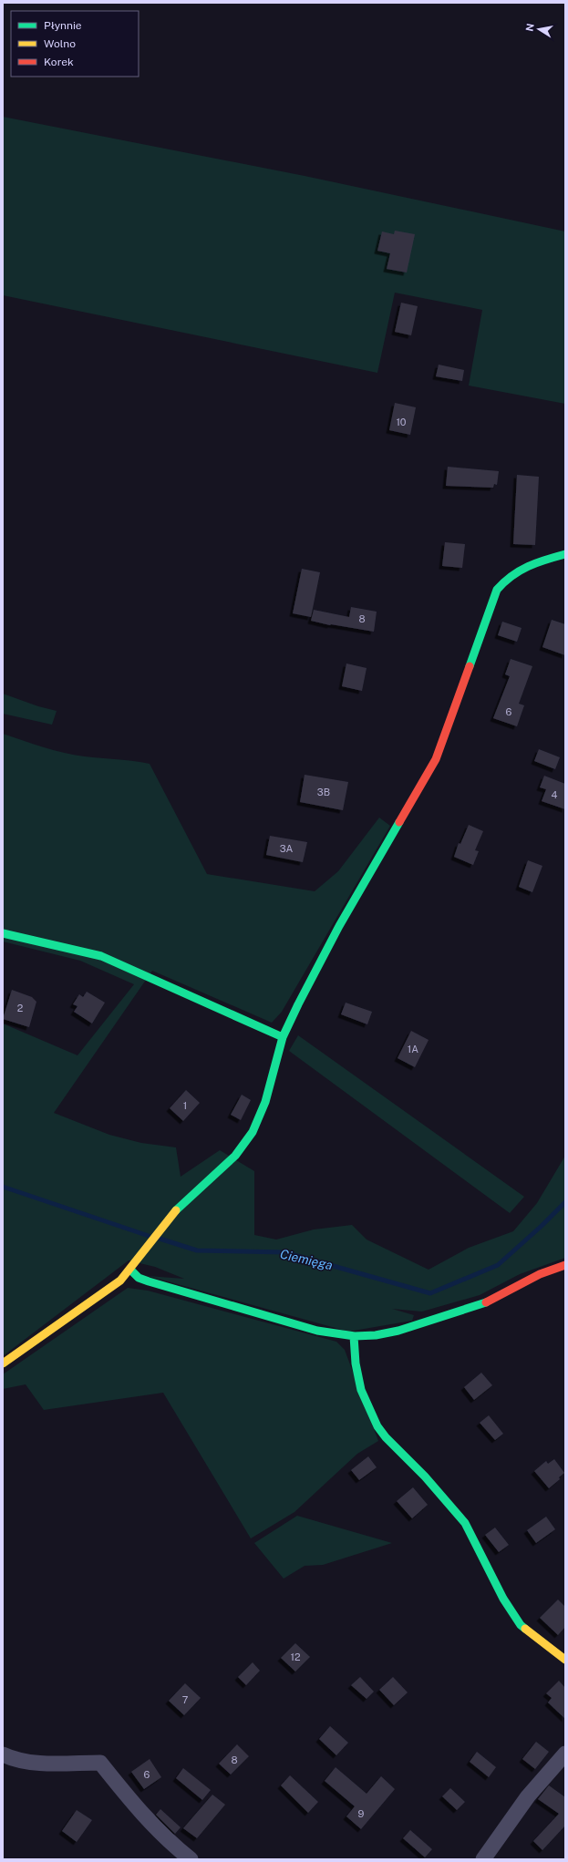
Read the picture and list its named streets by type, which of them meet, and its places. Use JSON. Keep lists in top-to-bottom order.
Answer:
{
  "water": ["Ciemięga"],
  "house_numbers": [
    "10",
    "8",
    "6",
    "3B",
    "4",
    "3A",
    "2",
    "1A",
    "1",
    "12",
    "7",
    "8",
    "6",
    "9"
  ],
  "legend": ["Płynnie", "Wolno", "Korek"],
  "north": "left"
}
